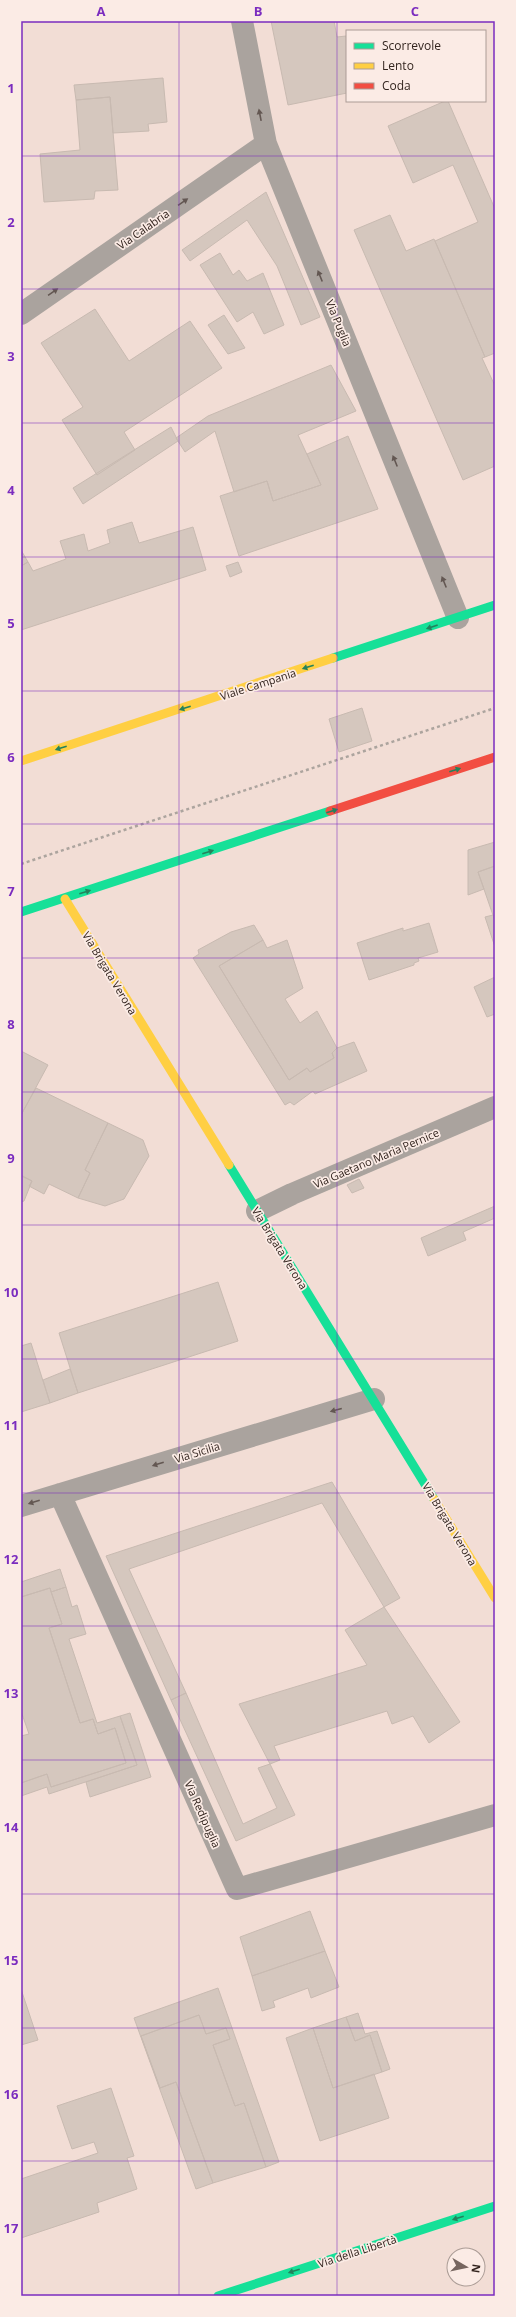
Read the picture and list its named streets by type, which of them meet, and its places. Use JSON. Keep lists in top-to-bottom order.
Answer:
{
  "streets": {
    "street": [
      "Via Calabria",
      "Via Puglia",
      "Viale Campania",
      "Via Brigata Verona",
      "Via Gaetano Maria Pernice",
      "Via Sicilia",
      "Via Redipuglia",
      "Via della Libertà"
    ]
  },
  "crossings": [
    ["Via Calabria", "Via Puglia"],
    ["Via Puglia", "Viale Campania"],
    ["Via Brigata Verona", "Via Gaetano Maria Pernice"],
    ["Via Brigata Verona", "Via Sicilia"],
    ["Via Sicilia", "Via Redipuglia"]
  ],
  "one_way": [
    "Via Calabria",
    "Via Puglia",
    "Viale Campania",
    "Via Sicilia",
    "Via della Libertà"
  ],
  "legend": ["Scorrevole", "Lento", "Coda"],
  "north": "right",
  "grid": {
    "columns": ["A", "B", "C"],
    "rows": [
      "1",
      "2",
      "3",
      "4",
      "5",
      "6",
      "7",
      "8",
      "9",
      "10",
      "11",
      "12",
      "13",
      "14",
      "15",
      "16",
      "17"
    ]
  }
}
